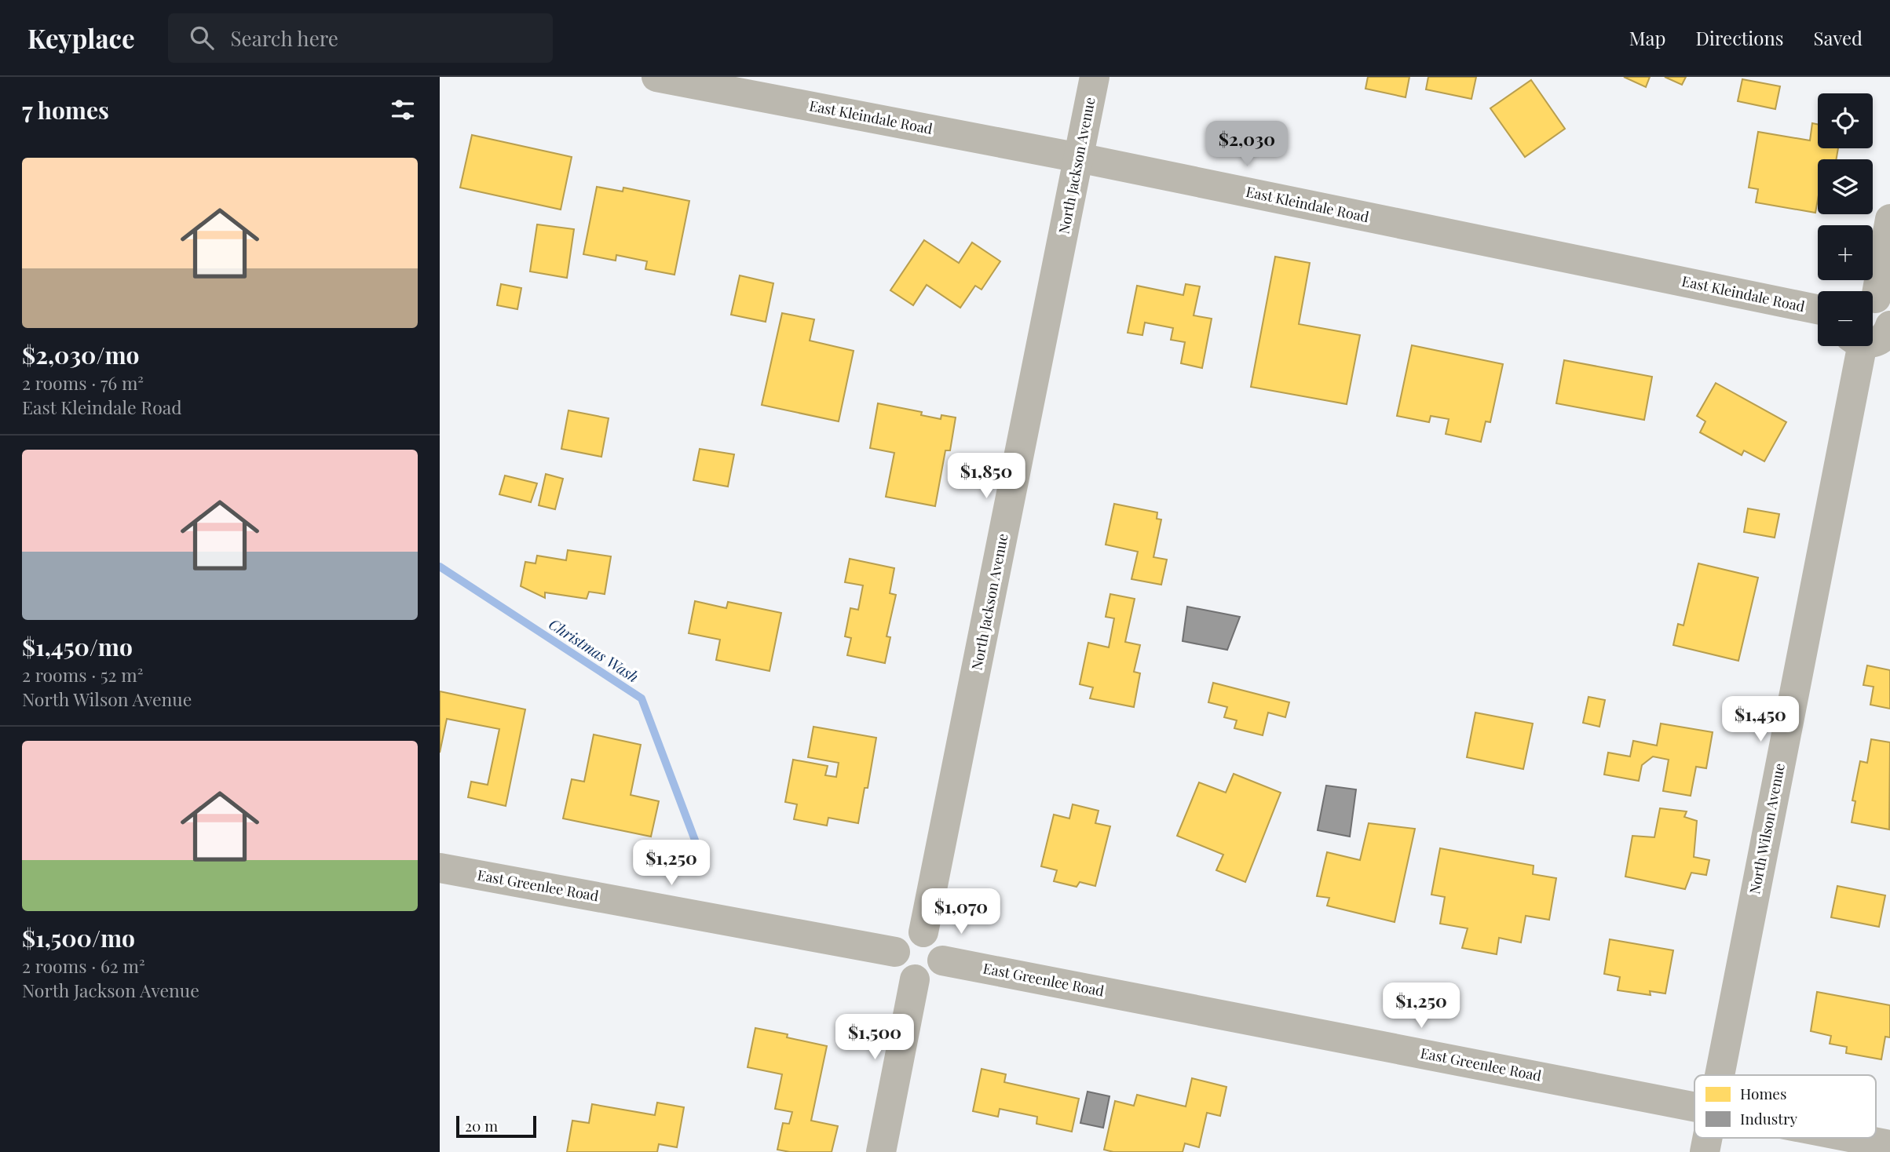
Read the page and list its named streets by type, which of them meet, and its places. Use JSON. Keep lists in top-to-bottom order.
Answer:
{
  "streets": {
    "street": [
      "East Kleindale Road",
      "North Jackson Avenue",
      "North Wilson Avenue",
      "East Greenlee Road"
    ]
  },
  "crossings": [
    ["East Kleindale Road", "North Jackson Avenue"],
    ["North Jackson Avenue", "East Greenlee Road"]
  ],
  "water": ["Christmas Wash"],
  "legend": ["Homes", "Industry"],
  "scale_bar": "20 m",
  "page": {
    "header": "Keyplace",
    "search": "Search here",
    "nav": ["Map", "Directions", "Saved"],
    "heading": "7 homes",
    "map_buttons": ["+", "−"],
    "price": [
      "$2,030",
      "$1,850",
      "$1,450",
      "$1,250",
      "$1,070",
      "$1,250",
      "$1,500"
    ],
    "list": [
      {
        "name": "$2,030/mo",
        "note": "2 rooms · 76 m² · East Kleindale Road"
      },
      {
        "name": "$1,450/mo",
        "note": "2 rooms · 52 m² · North Wilson Avenue"
      },
      {
        "name": "$1,500/mo",
        "note": "2 rooms · 62 m² · North Jackson Avenue"
      }
    ],
    "scale": "20 m"
  }
}
